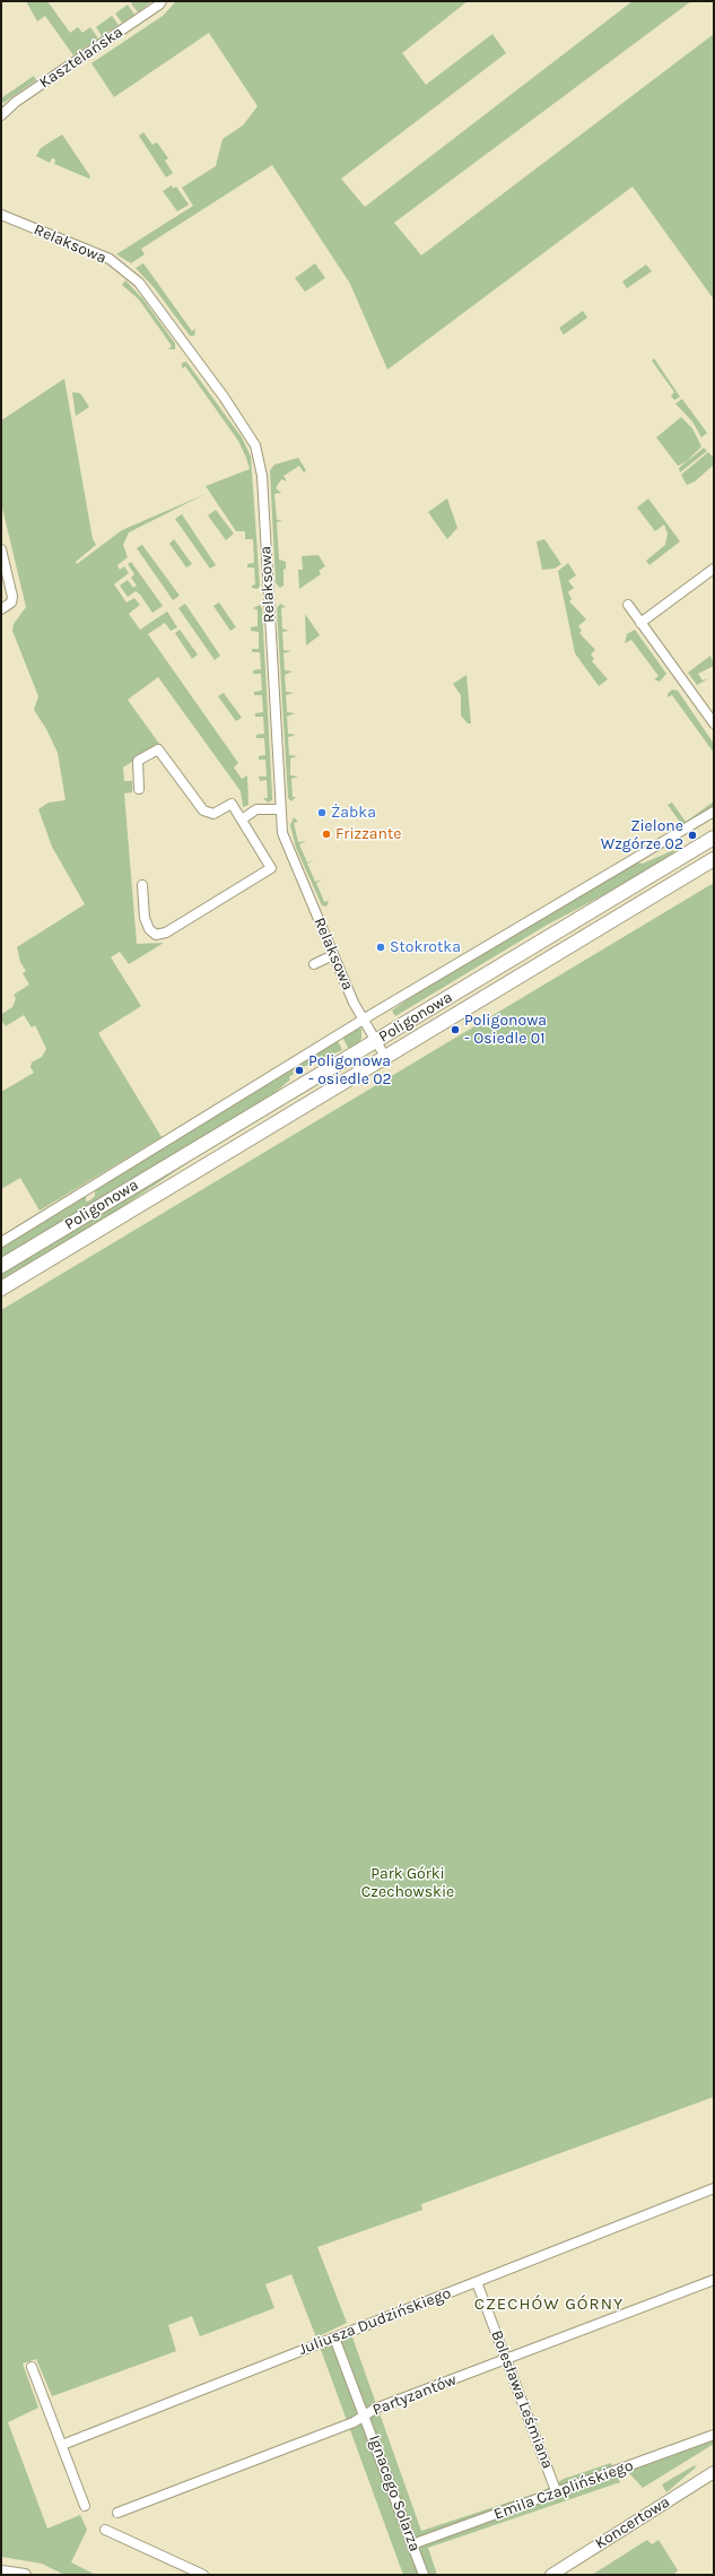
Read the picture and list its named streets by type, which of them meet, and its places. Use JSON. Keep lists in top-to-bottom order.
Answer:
{
  "streets": {
    "main road": ["Poligonowa"],
    "street": [
      "Kasztelańska",
      "Relaksowa",
      "Juliusza Dudzińskiego",
      "Partyzantów",
      "Bolesława Leśmiana",
      "Emila Czaplińskiego",
      "Ignacego Solarza",
      "Koncertowa"
    ]
  },
  "crossings": [
    ["Relaksowa", "Poligonowa"],
    ["Juliusza Dudzińskiego", "Bolesława Leśmiana"],
    ["Juliusza Dudzińskiego", "Ignacego Solarza"],
    ["Partyzantów", "Bolesława Leśmiana"],
    ["Partyzantów", "Ignacego Solarza"],
    ["Bolesława Leśmiana", "Emila Czaplińskiego"],
    ["Emila Czaplińskiego", "Ignacego Solarza"]
  ],
  "districts": ["CZECHÓW GÓRNY"],
  "parks": ["Park Górki Czechowskie"],
  "places": [
    "Żabka",
    "Frizzante",
    "Zielone Wzgórze 02",
    "Stokrotka",
    "Poligonowa - Osiedle 01",
    "Poligonowa - osiedle 02"
  ]
}
